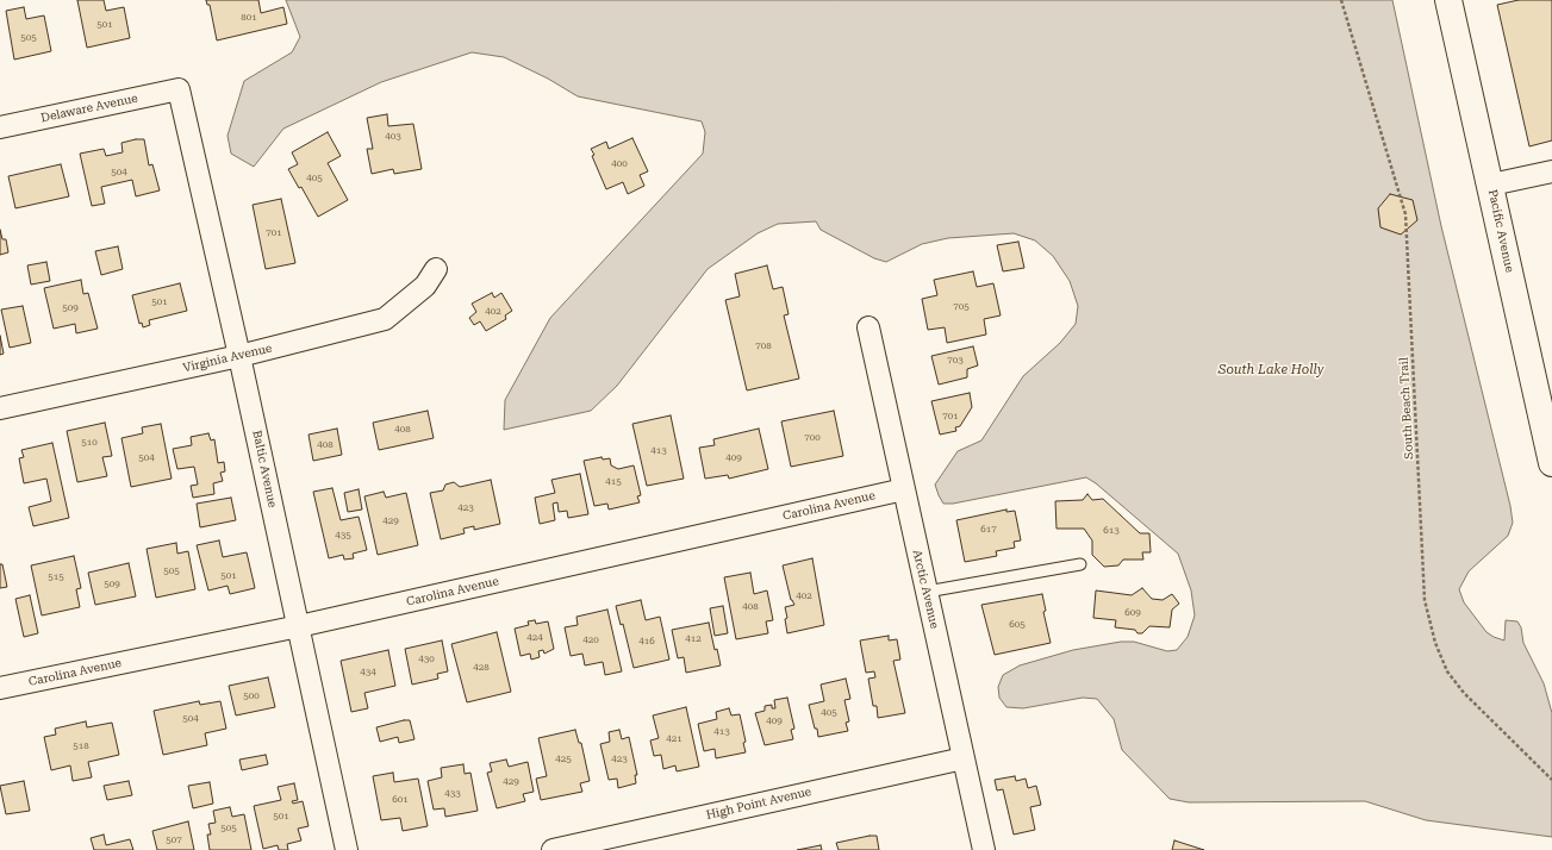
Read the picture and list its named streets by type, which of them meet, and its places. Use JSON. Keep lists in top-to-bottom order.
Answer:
{
  "streets": {
    "highway": ["Pacific Avenue"],
    "street": [
      "Delaware Avenue",
      "Virginia Avenue",
      "Baltic Avenue",
      "Carolina Avenue",
      "Arctic Avenue",
      "High Point Avenue"
    ],
    "path": ["South Beach Trail"]
  },
  "crossings": [
    ["Delaware Avenue", "Baltic Avenue"],
    ["Virginia Avenue", "Baltic Avenue"],
    ["Baltic Avenue", "Carolina Avenue"],
    ["Carolina Avenue", "Arctic Avenue"],
    ["Arctic Avenue", "High Point Avenue"]
  ],
  "water": ["South Lake Holly"],
  "house_numbers": [
    "801",
    "501",
    "505",
    "403",
    "400",
    "504",
    "405",
    "701",
    "501",
    "705",
    "509",
    "402",
    "708",
    "703",
    "701",
    "408",
    "700",
    "510",
    "408",
    "413",
    "504",
    "409",
    "415",
    "423",
    "429",
    "617",
    "613",
    "435",
    "505",
    "501",
    "515",
    "509",
    "402",
    "408",
    "609",
    "605",
    "424",
    "412",
    "420",
    "416",
    "430",
    "428",
    "434",
    "500",
    "405",
    "504",
    "409",
    "413",
    "421",
    "518",
    "425",
    "423",
    "429",
    "433",
    "601",
    "501",
    "505",
    "507"
  ]
}
